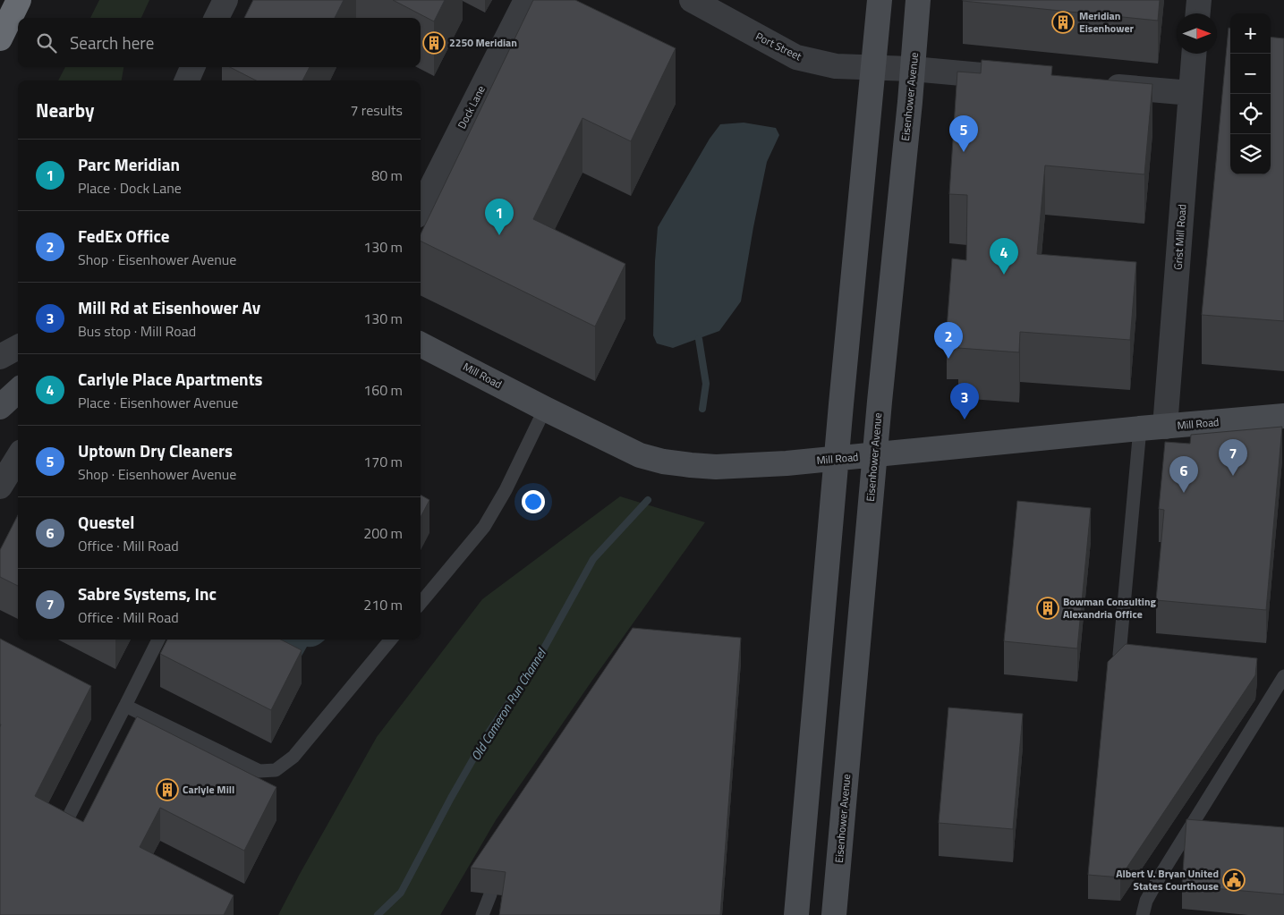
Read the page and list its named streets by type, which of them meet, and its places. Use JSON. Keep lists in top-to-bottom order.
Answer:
{
  "streets": {
    "main road": ["Eisenhower Avenue", "Mill Road"],
    "street": ["Port Street", "Dock Lane", "Grist Mill Road"]
  },
  "crossings": [
    ["Port Street", "Eisenhower Avenue"],
    ["Eisenhower Avenue", "Mill Road"],
    ["Grist Mill Road", "Mill Road"]
  ],
  "water": ["Old Cameron Run Channel"],
  "places": {
    "building": [
      "Meridian Eisenhower",
      "2250 Meridian",
      "Bowman Consulting Alexandria Office",
      "Carlyle Mill"
    ],
    "public building": ["Albert V. Bryan United States Courthouse"]
  },
  "north": "right",
  "page": {
    "map_buttons": ["+", "−"],
    "search": "Search here",
    "heading": ["Nearby", "7 results"],
    "pins": [
      "5",
      "1",
      "4",
      "2",
      "3",
      "7",
      "6"
    ],
    "list": [
      {
        "mark": "1",
        "name": "Parc Meridian",
        "note": "Place · Dock Lane",
        "value": "80 m"
      },
      {
        "mark": "2",
        "name": "FedEx Office",
        "note": "Shop · Eisenhower Avenue",
        "value": "130 m"
      },
      {
        "mark": "3",
        "name": "Mill Rd at Eisenhower Av",
        "note": "Bus stop · Mill Road",
        "value": "130 m"
      },
      {
        "mark": "4",
        "name": "Carlyle Place Apartments",
        "note": "Place · Eisenhower Avenue",
        "value": "160 m"
      },
      {
        "mark": "5",
        "name": "Uptown Dry Cleaners",
        "note": "Shop · Eisenhower Avenue",
        "value": "170 m"
      },
      {
        "mark": "6",
        "name": "Questel",
        "note": "Office · Mill Road",
        "value": "200 m"
      },
      {
        "mark": "7",
        "name": "Sabre Systems, Inc",
        "note": "Office · Mill Road",
        "value": "210 m"
      }
    ]
  }
}
